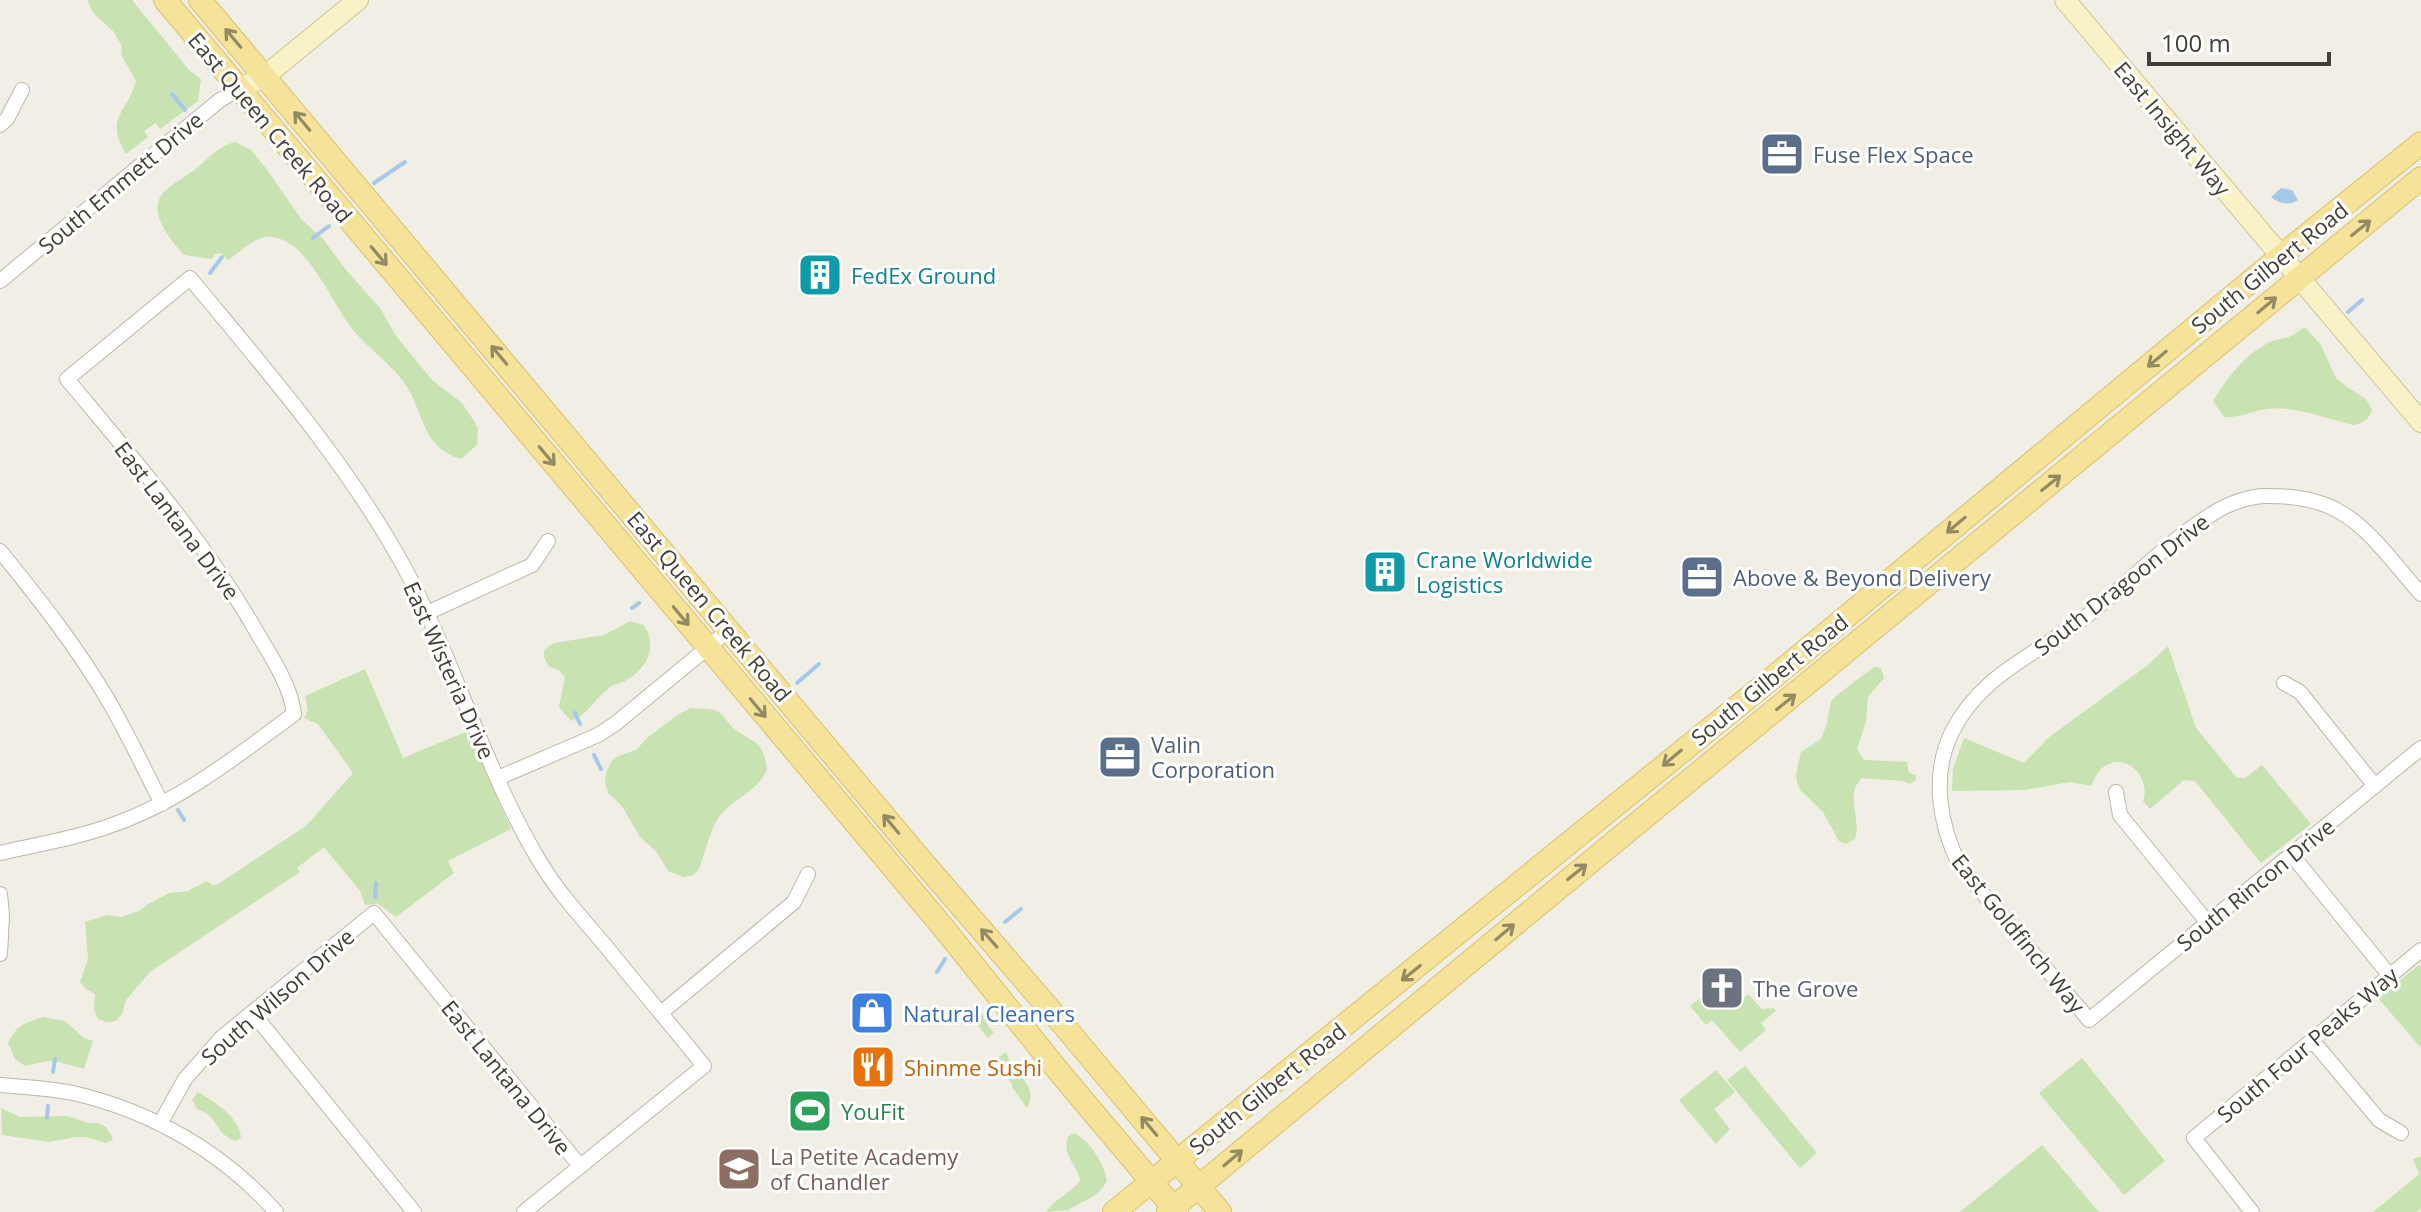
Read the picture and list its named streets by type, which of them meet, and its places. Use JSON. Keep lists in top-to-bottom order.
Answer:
{
  "streets": {
    "main road": ["East Queen Creek Road", "South Gilbert Road"],
    "street": [
      "East Insight Way",
      "South Emmett Drive",
      "East Lantana Drive",
      "South Dragoon Drive",
      "East Wisteria Drive",
      "South Rincon Drive",
      "East Goldfinch Way",
      "South Wilson Drive",
      "South Four Peaks Way"
    ]
  },
  "crossings": [
    ["East Queen Creek Road", "South Emmett Drive"],
    ["East Queen Creek Road", "South Gilbert Road"],
    ["East Insight Way", "South Gilbert Road"],
    ["East Lantana Drive", "East Wisteria Drive"],
    ["East Lantana Drive", "South Wilson Drive"],
    ["South Dragoon Drive", "East Goldfinch Way"],
    ["South Rincon Drive", "East Goldfinch Way"]
  ],
  "places": {
    "office": ["Fuse Flex Space", "Above & Beyond Delivery", "Valin Corporation"],
    "building": ["FedEx Ground", "Crane Worldwide Logistics"],
    "church": ["The Grove"],
    "shop": ["Natural Cleaners"],
    "restaurant": ["Shinme Sushi"],
    "sports": ["YouFit"],
    "school or university": ["La Petite Academy of Chandler"]
  },
  "scale_bar": "100 m"
}
